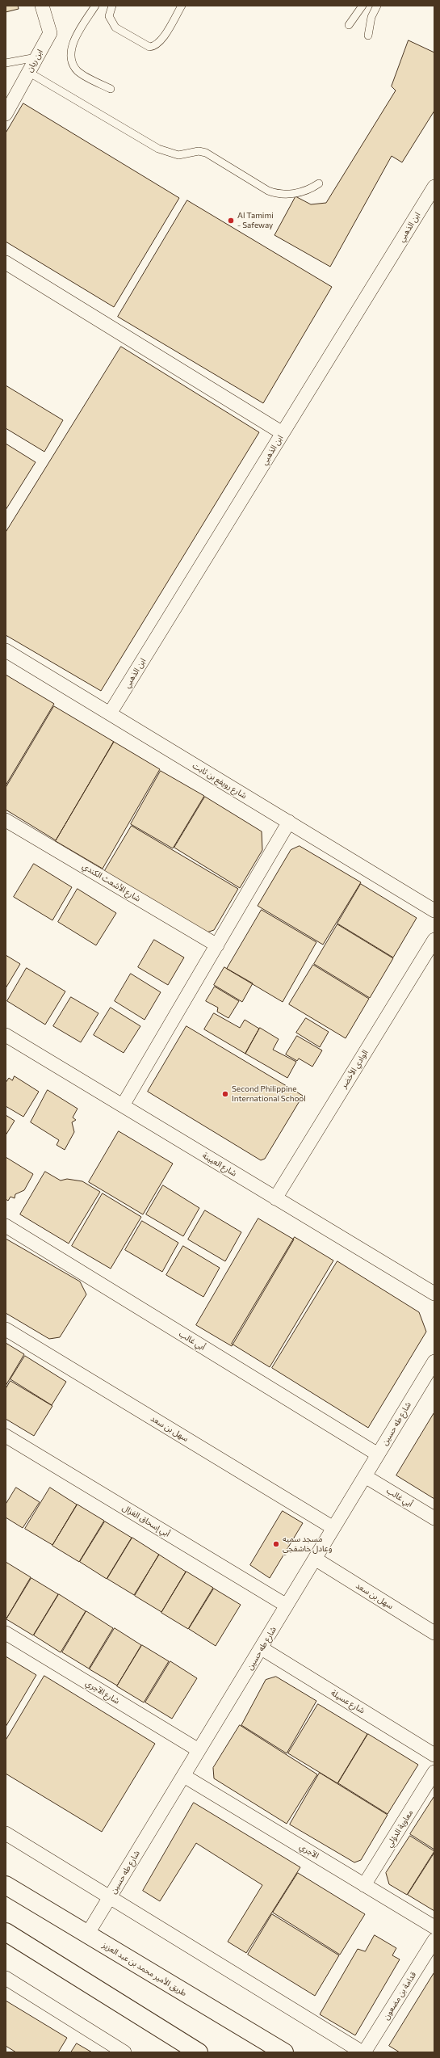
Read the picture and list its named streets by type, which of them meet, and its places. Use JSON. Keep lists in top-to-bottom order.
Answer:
{
  "streets": {
    "main road": ["طريق الأمير محمد بن عبد العزيز"],
    "street": [
      "ابن ريان",
      "ابن الذهبي",
      "شارع رويفع بن ثابت",
      "شارع الأشعث الكندي",
      "الوادي الأخضر",
      "شارع العيينة",
      "أبي غالب",
      "شارع طه حسين",
      "سهل بن سعد",
      "أبي إسحاق الغزال",
      "شارع الآجري",
      "شارع عسيلة",
      "معاوية الدؤلي",
      "الآجري",
      "قدامة بن مضعون"
    ]
  },
  "crossings": [
    ["ابن الذهبي", "شارع رويفع بن ثابت"],
    ["الوادي الأخضر", "شارع العيينة"],
    ["أبي غالب", "شارع طه حسين"],
    ["شارع طه حسين", "سهل بن سعد"],
    ["شارع طه حسين", "أبي إسحاق الغزال"],
    ["شارع طه حسين", "شارع الآجري"],
    ["شارع طه حسين", "شارع عسيلة"],
    ["شارع طه حسين", "الآجري"],
    ["شارع طه حسين", "طريق الأمير محمد بن عبد العزيز"],
    ["معاوية الدؤلي", "الآجري"]
  ],
  "places": ["Al Tamimi - Safeway", "Second Philippine International School", "مسجد سميه وعادل خاشقجي"]
}
